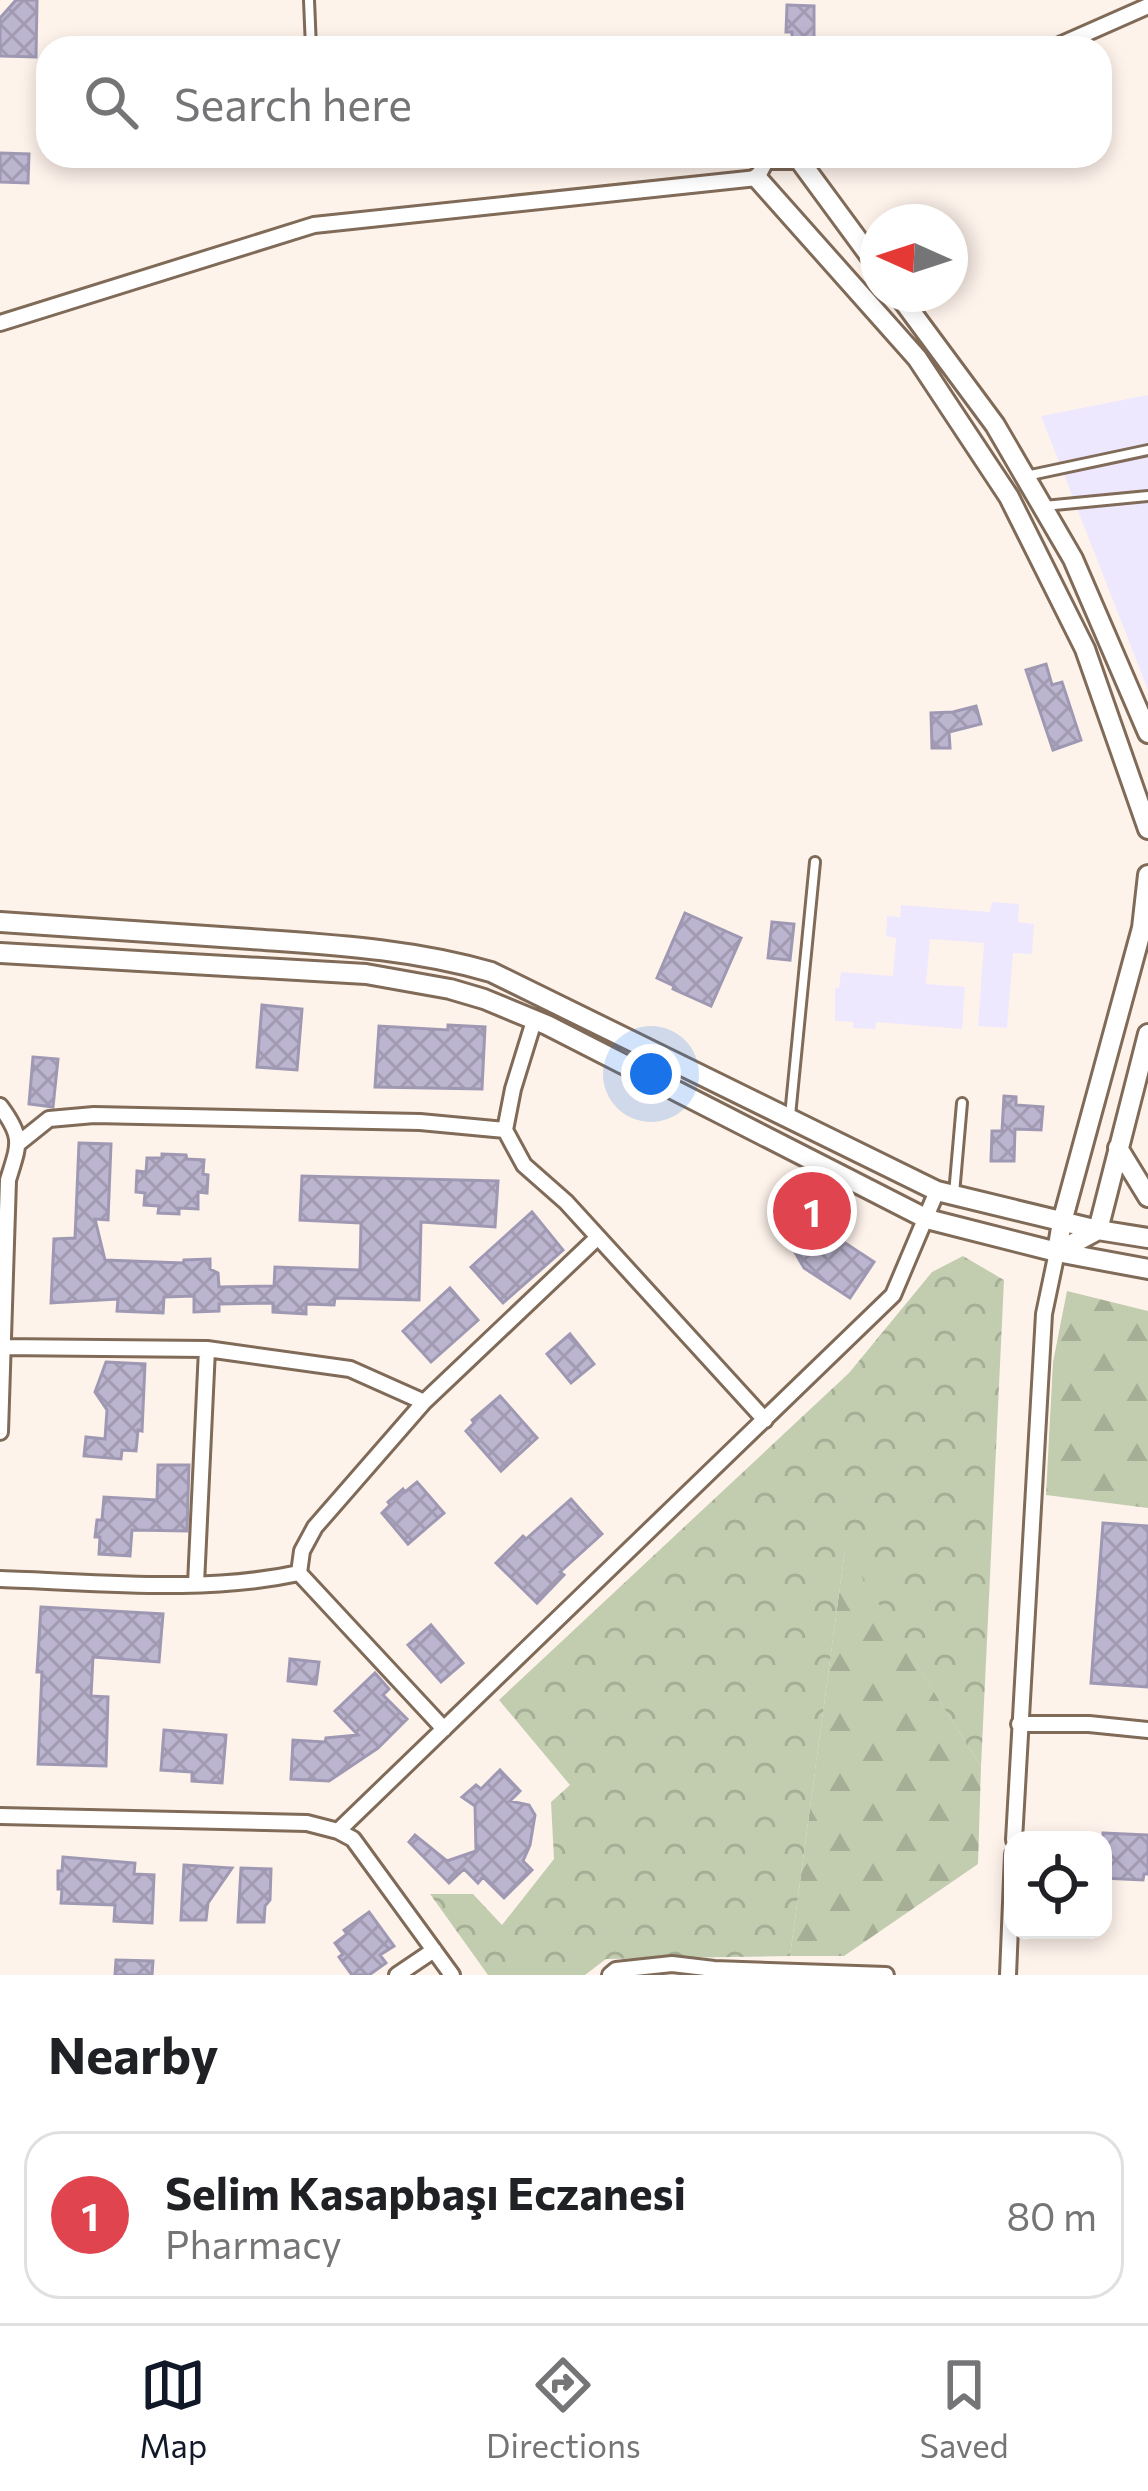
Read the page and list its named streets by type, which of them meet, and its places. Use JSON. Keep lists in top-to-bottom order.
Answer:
{
  "north": "left",
  "page": {
    "search": "Search here",
    "pins": "1",
    "heading": "Nearby",
    "list": [
      {
        "mark": "1",
        "name": "Selim Kasapbaşı Eczanesi",
        "note": "Pharmacy",
        "value": "80 m"
      }
    ],
    "nav": ["Map", "Directions", "Saved"]
  }
}
